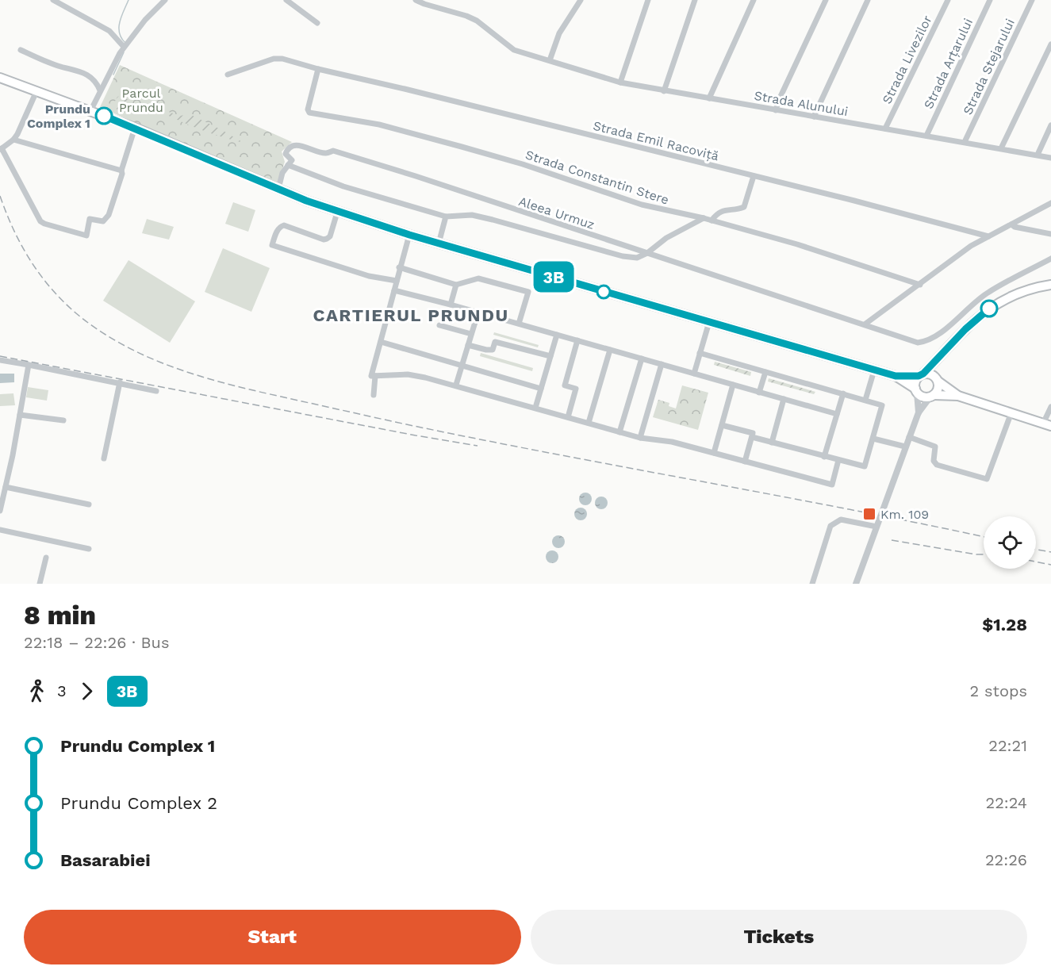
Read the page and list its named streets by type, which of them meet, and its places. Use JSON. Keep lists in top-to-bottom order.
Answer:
{
  "streets": {
    "street": [
      "Strada Livezilor",
      "Strada Arțarului",
      "Strada Stejarului",
      "Strada Alunului",
      "Strada Emil Racoviță",
      "Strada Constantin Stere",
      "Aleea Urmuz"
    ]
  },
  "crossings": [
    ["Strada Livezilor", "Strada Alunului"],
    ["Strada Arțarului", "Strada Alunului"],
    ["Strada Stejarului", "Strada Alunului"],
    ["Strada Emil Racoviță", "Strada Constantin Stere"]
  ],
  "districts": ["CARTIERUL PRUNDU"],
  "parks": ["Parcul Prundu"],
  "places": {
    "other": ["Prundu Complex 1"],
    "transit": ["Km. 109"]
  },
  "lines": ["bus line 3B"],
  "page": {
    "on_map": "3B",
    "heading": ["8 min", "22:18 – 22:26 · Bus", "$1.28"],
    "legs": ["3", "3B", "2 stops"],
    "list": [
      {
        "name": "Prundu Complex 1",
        "value": "22:21"
      },
      {
        "name": "Prundu Complex 2",
        "value": "22:24"
      },
      {
        "name": "Basarabiei",
        "value": "22:26"
      }
    ],
    "buttons": ["Start", "Tickets"]
  }
}
